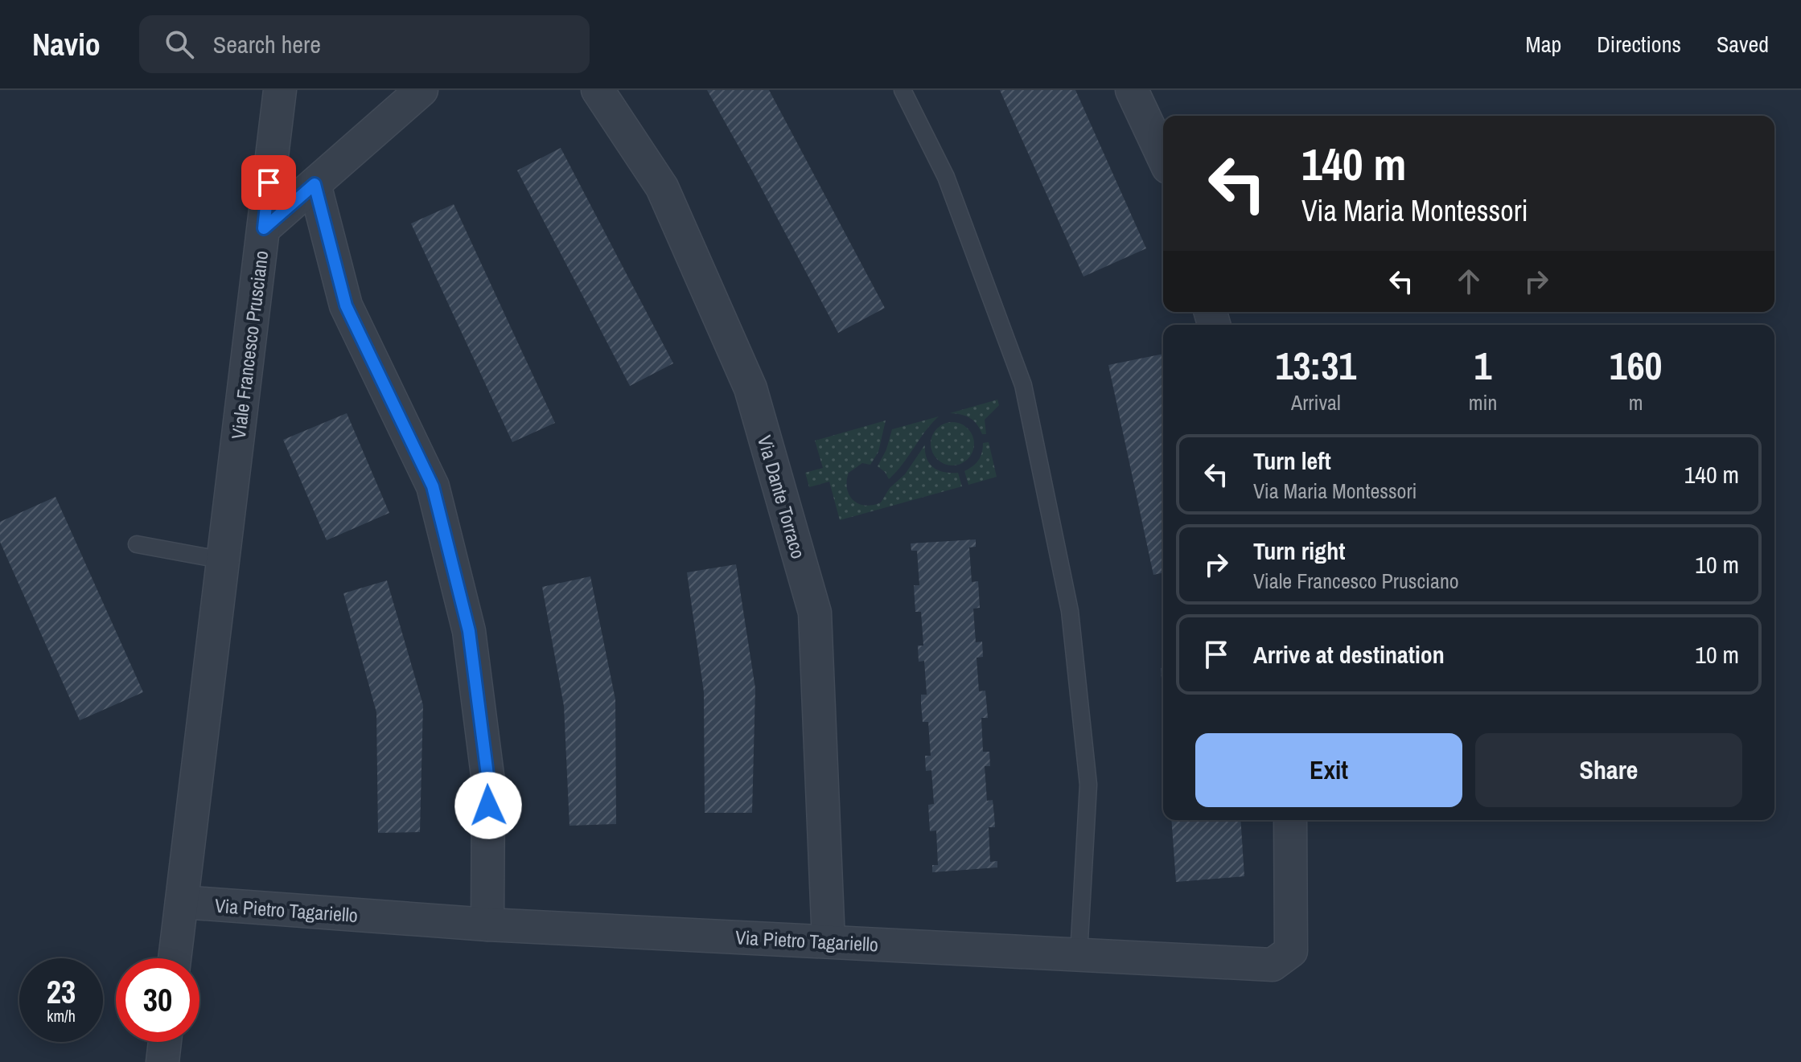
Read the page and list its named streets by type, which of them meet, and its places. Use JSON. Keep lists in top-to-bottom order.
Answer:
{
  "streets": {
    "street": ["Viale Francesco Prusciano", "Via Dante Torraco", "Via Pietro Tagariello"]
  },
  "crossings": [
    ["Viale Francesco Prusciano", "Via Pietro Tagariello"],
    ["Via Dante Torraco", "Via Pietro Tagariello"]
  ],
  "page": {
    "header": "Navio",
    "search": "Search here",
    "nav": ["Map", "Directions", "Saved"],
    "turn": ["140 m", "Via Maria Montessori"],
    "eta": [
      "13:31",
      "Arrival",
      "1",
      "min",
      "160",
      "m"
    ],
    "list": [
      {
        "name": "Turn left",
        "note": "Via Maria Montessori",
        "value": "140 m"
      },
      {
        "name": "Turn right",
        "note": "Viale Francesco Prusciano",
        "value": "10 m"
      },
      {
        "name": "Arrive at destination",
        "value": "10 m"
      }
    ],
    "buttons": ["Exit", "Share"],
    "speed": "23 km/h",
    "limit": "30"
  }
}
